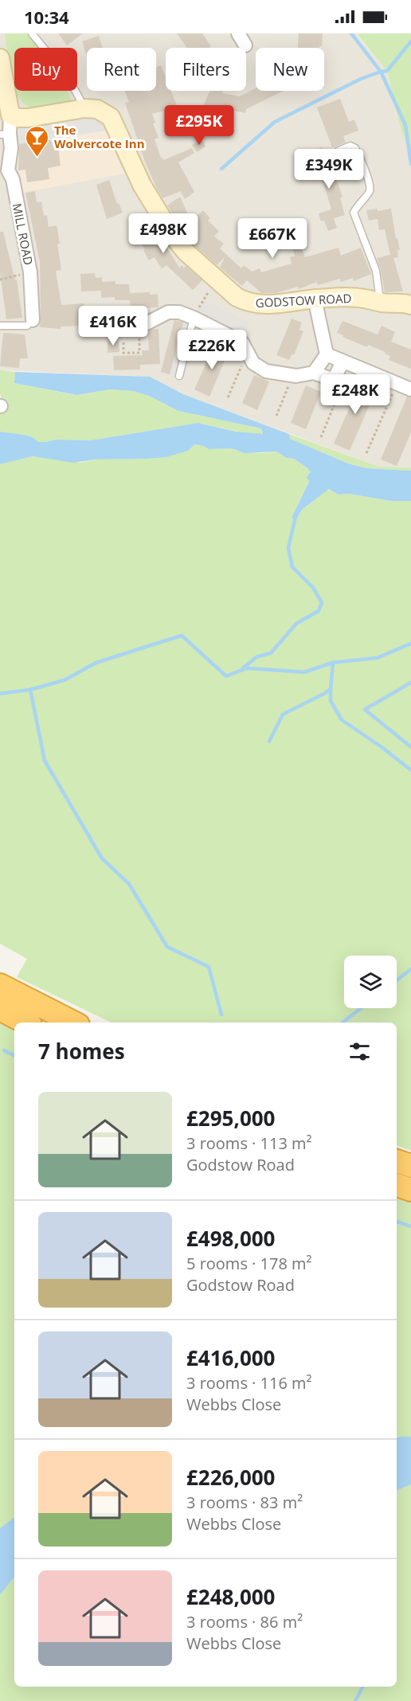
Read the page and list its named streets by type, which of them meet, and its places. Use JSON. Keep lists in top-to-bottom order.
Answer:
{
  "streets": {
    "street": ["MILL ROAD", "GODSTOW ROAD"]
  },
  "crossings": [
    ["MILL ROAD", "GODSTOW ROAD"]
  ],
  "places": {
    "bar": ["The Wolvercote Inn"]
  },
  "page": {
    "status": "10:34",
    "chip": [
      "Buy",
      "Rent",
      "Filters",
      "New"
    ],
    "price": [
      "£295K",
      "£349K",
      "£498K",
      "£667K",
      "£416K",
      "£226K",
      "£248K"
    ],
    "heading": "7 homes",
    "list": [
      {
        "name": "£295,000",
        "note": "3 rooms · 113 m² · Godstow Road"
      },
      {
        "name": "£498,000",
        "note": "5 rooms · 178 m² · Godstow Road"
      },
      {
        "name": "£416,000",
        "note": "3 rooms · 116 m² · Webbs Close"
      },
      {
        "name": "£226,000",
        "note": "3 rooms · 83 m² · Webbs Close"
      },
      {
        "name": "£248,000",
        "note": "3 rooms · 86 m² · Webbs Close"
      }
    ]
  }
}
